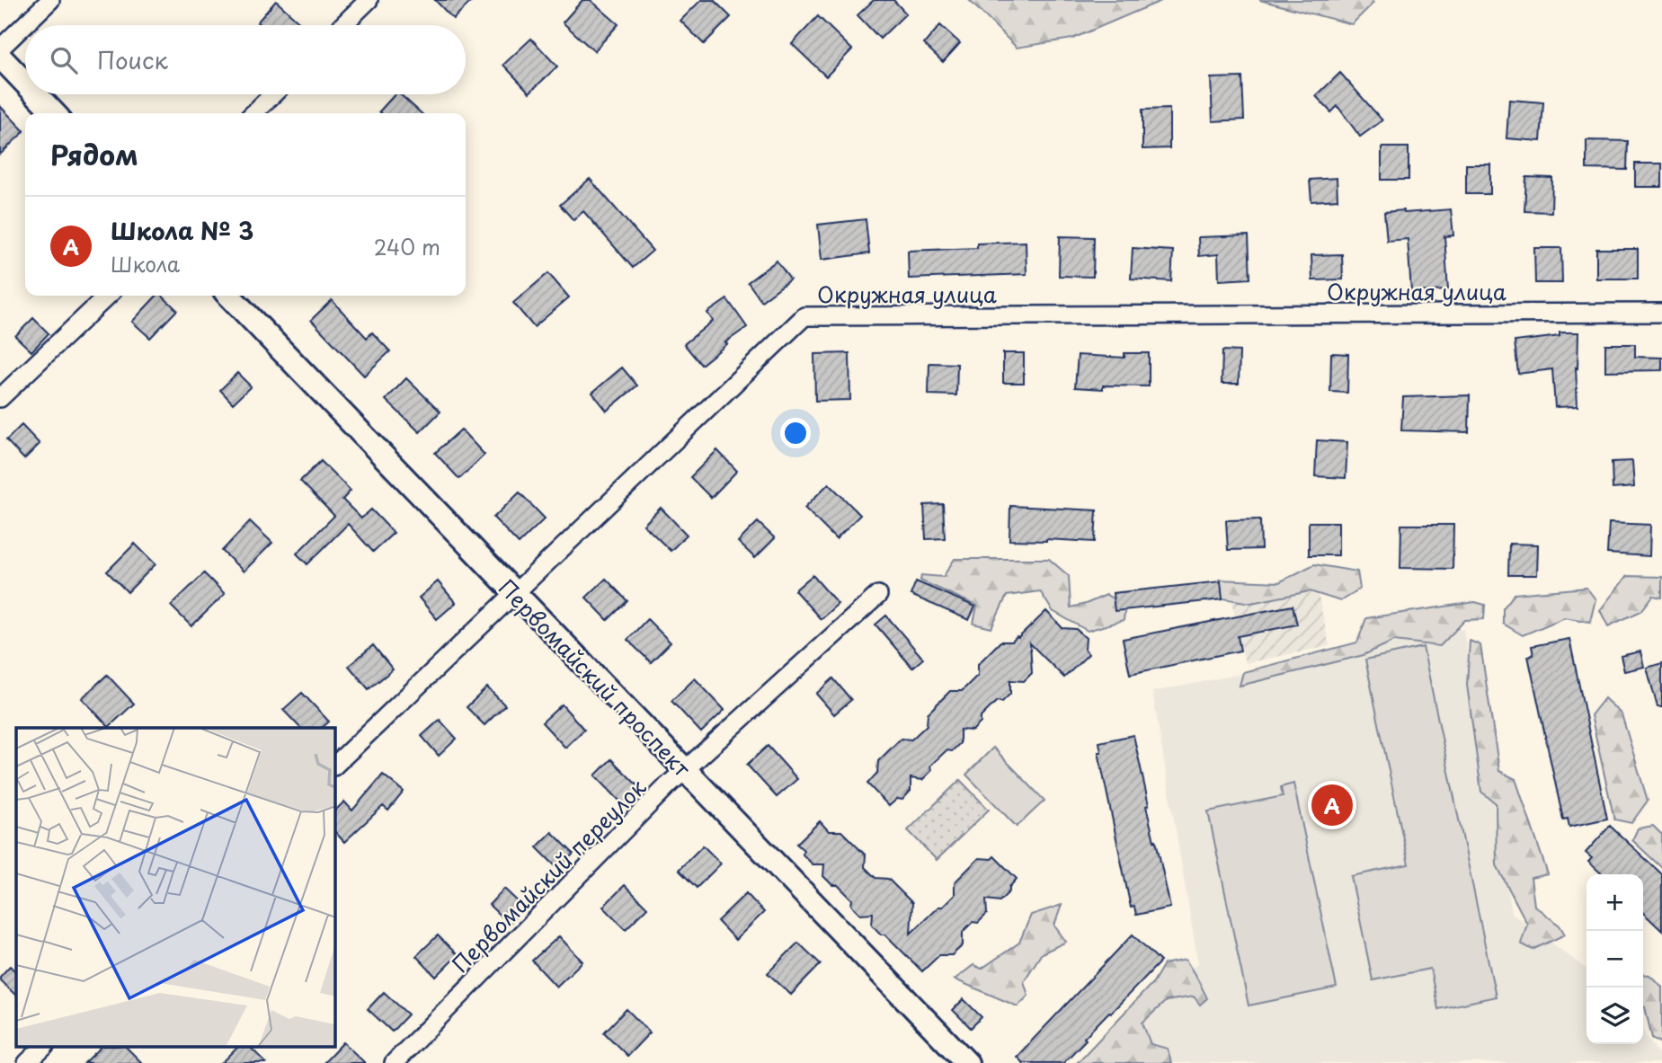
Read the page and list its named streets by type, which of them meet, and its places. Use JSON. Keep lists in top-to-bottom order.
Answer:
{
  "streets": {
    "street": ["Окружная улица", "Первомайский проспект", "Первомайский переулок"]
  },
  "crossings": [
    ["Окружная улица", "Первомайский проспект"],
    ["Первомайский проспект", "Первомайский переулок"]
  ],
  "page": {
    "search": "Поиск",
    "heading": "Рядом",
    "list": [
      {
        "mark": "A",
        "name": "Школа № 3",
        "note": "Школа",
        "value": "240 m"
      }
    ],
    "pins": "A",
    "map_buttons": ["+", "−"]
  }
}
